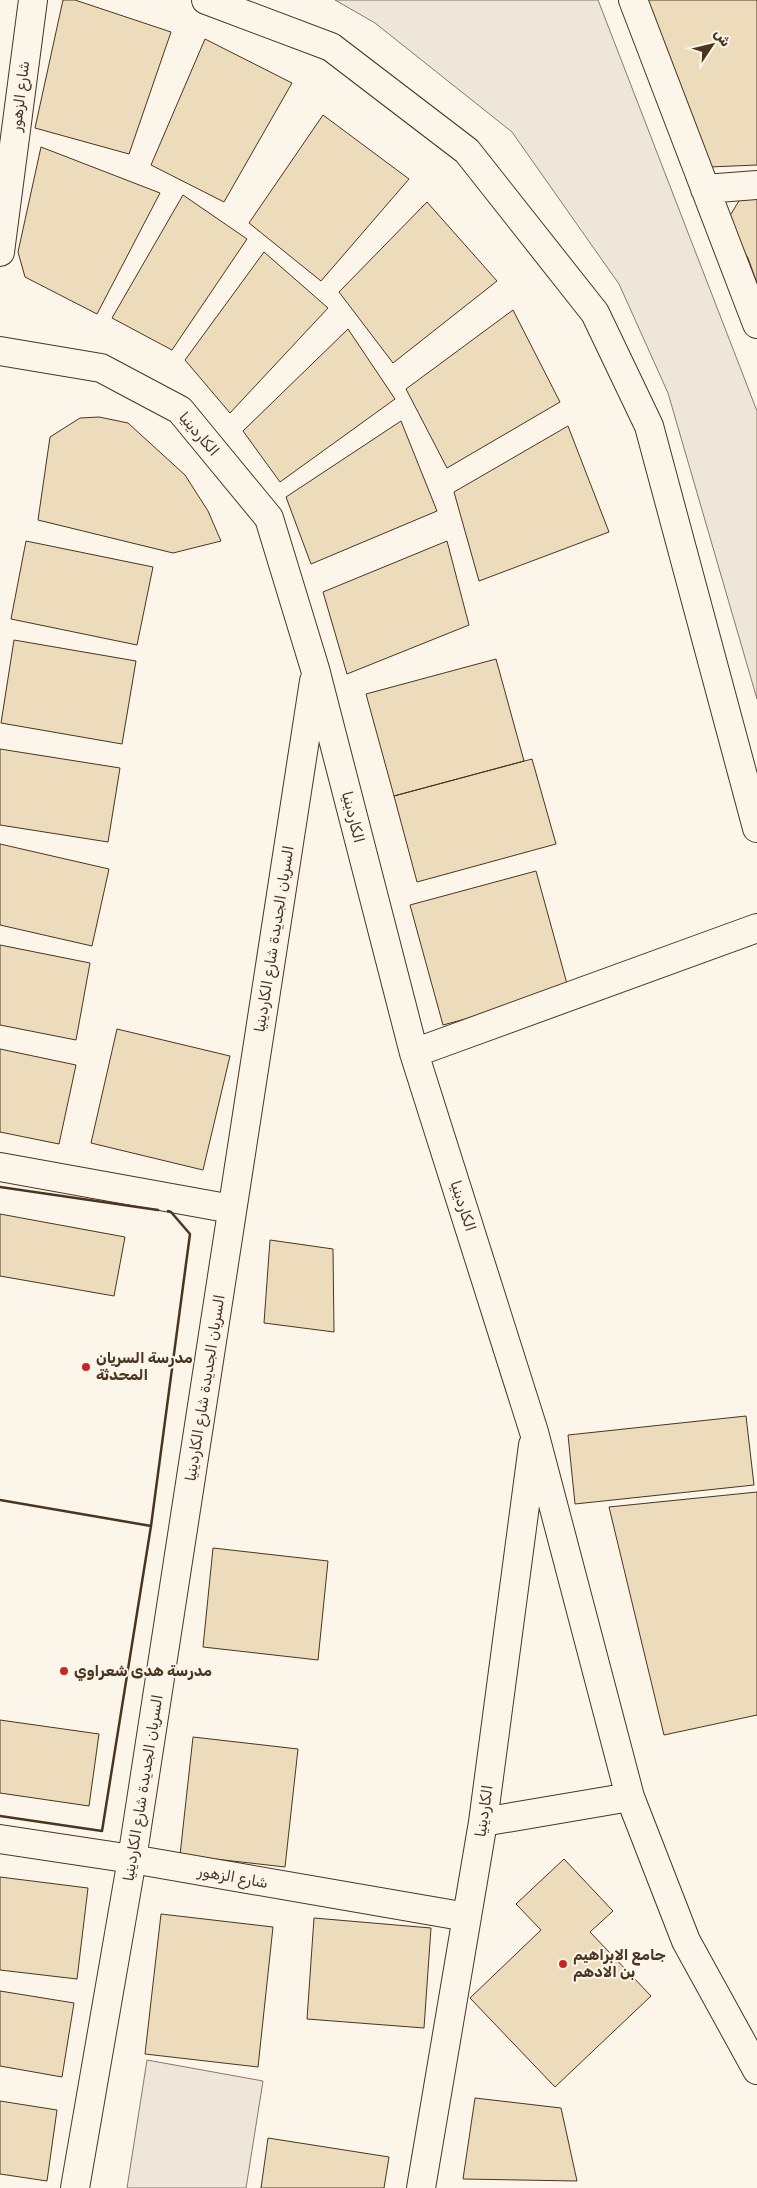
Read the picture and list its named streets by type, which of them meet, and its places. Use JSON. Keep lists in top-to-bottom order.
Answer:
{
  "streets": {
    "street": ["شارع الزهور", "الكاردينيا", "السريان الجديدة شارع الكاردينيا"]
  },
  "crossings": [
    ["شارع الزهور", "الكاردينيا"],
    ["شارع الزهور", "السريان الجديدة شارع الكاردينيا"],
    ["الكاردينيا", "السريان الجديدة شارع الكاردينيا"]
  ],
  "places": ["مدرسة السريان المحدثة", "مدرسة هدى شعراوي", "جامع الابراهيم بن الادهم"],
  "north": "top right"
}
